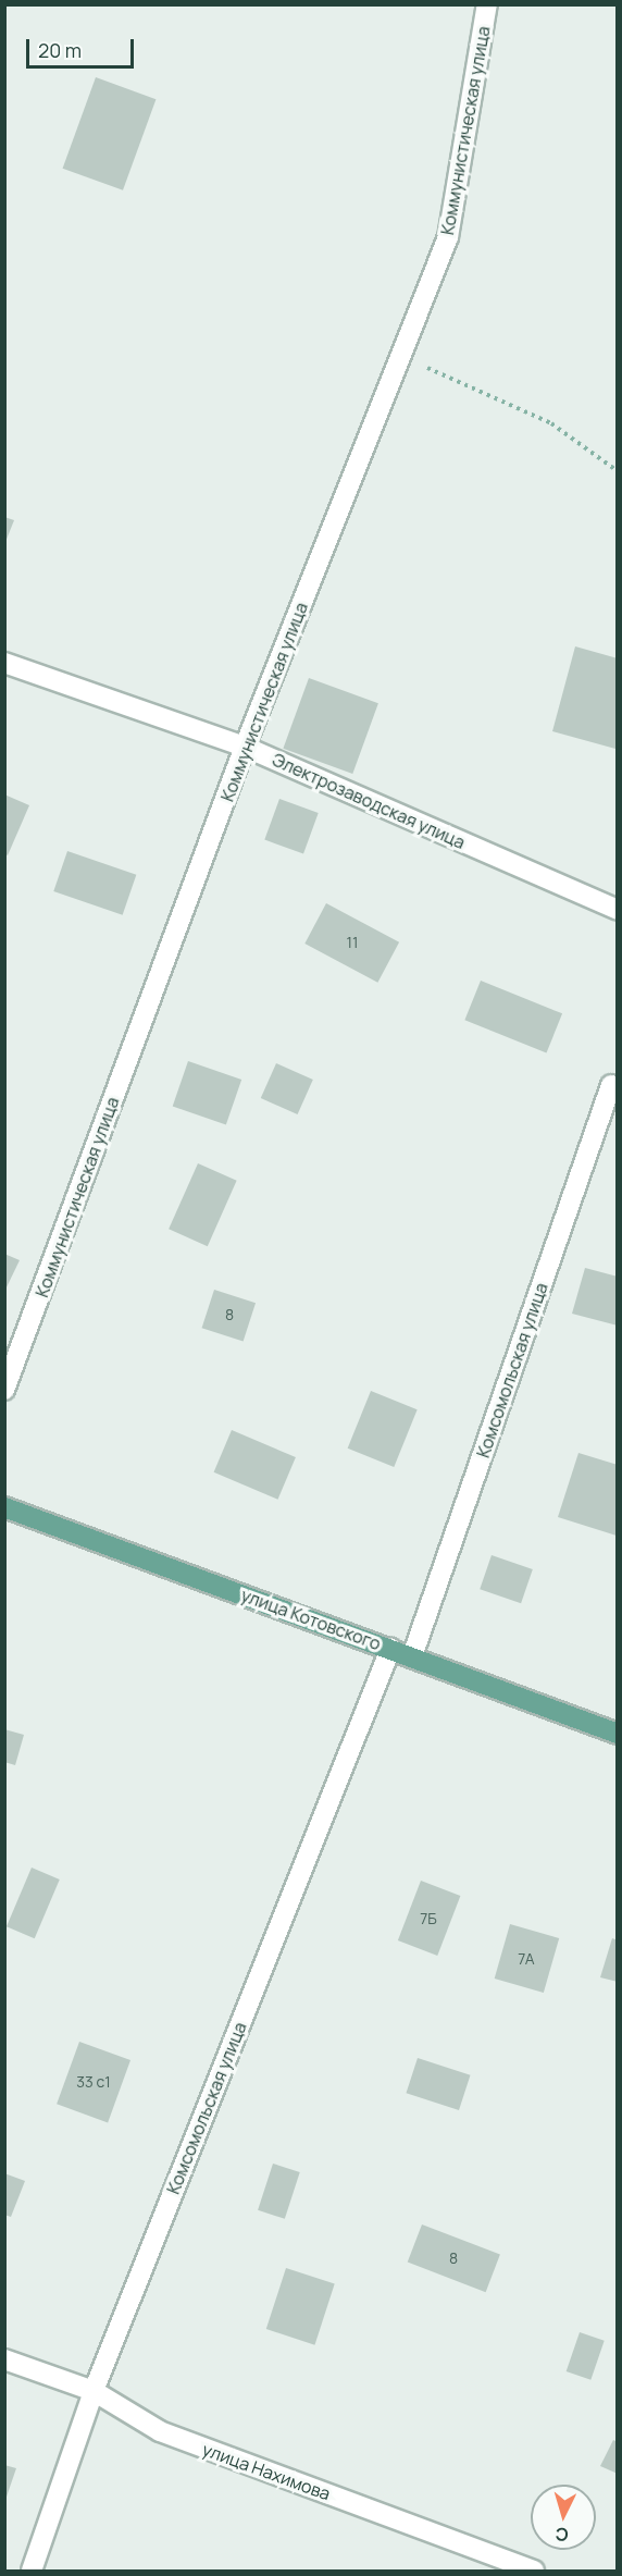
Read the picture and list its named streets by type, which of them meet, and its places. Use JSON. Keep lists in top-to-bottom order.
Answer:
{
  "streets": {
    "main road": ["улица Котовского"],
    "street": [
      "Коммунистическая улица",
      "Электрозаводская улица",
      "Комсомольская улица",
      "улица Нахимова"
    ]
  },
  "crossings": [
    ["Коммунистическая улица", "Электрозаводская улица"],
    ["Комсомольская улица", "улица Котовского"],
    ["Комсомольская улица", "улица Нахимова"]
  ],
  "house_numbers": [
    "11",
    "8",
    "7Б",
    "7А",
    "33 с1",
    "8"
  ],
  "scale_bar": "20 m",
  "north": "bottom"
}
